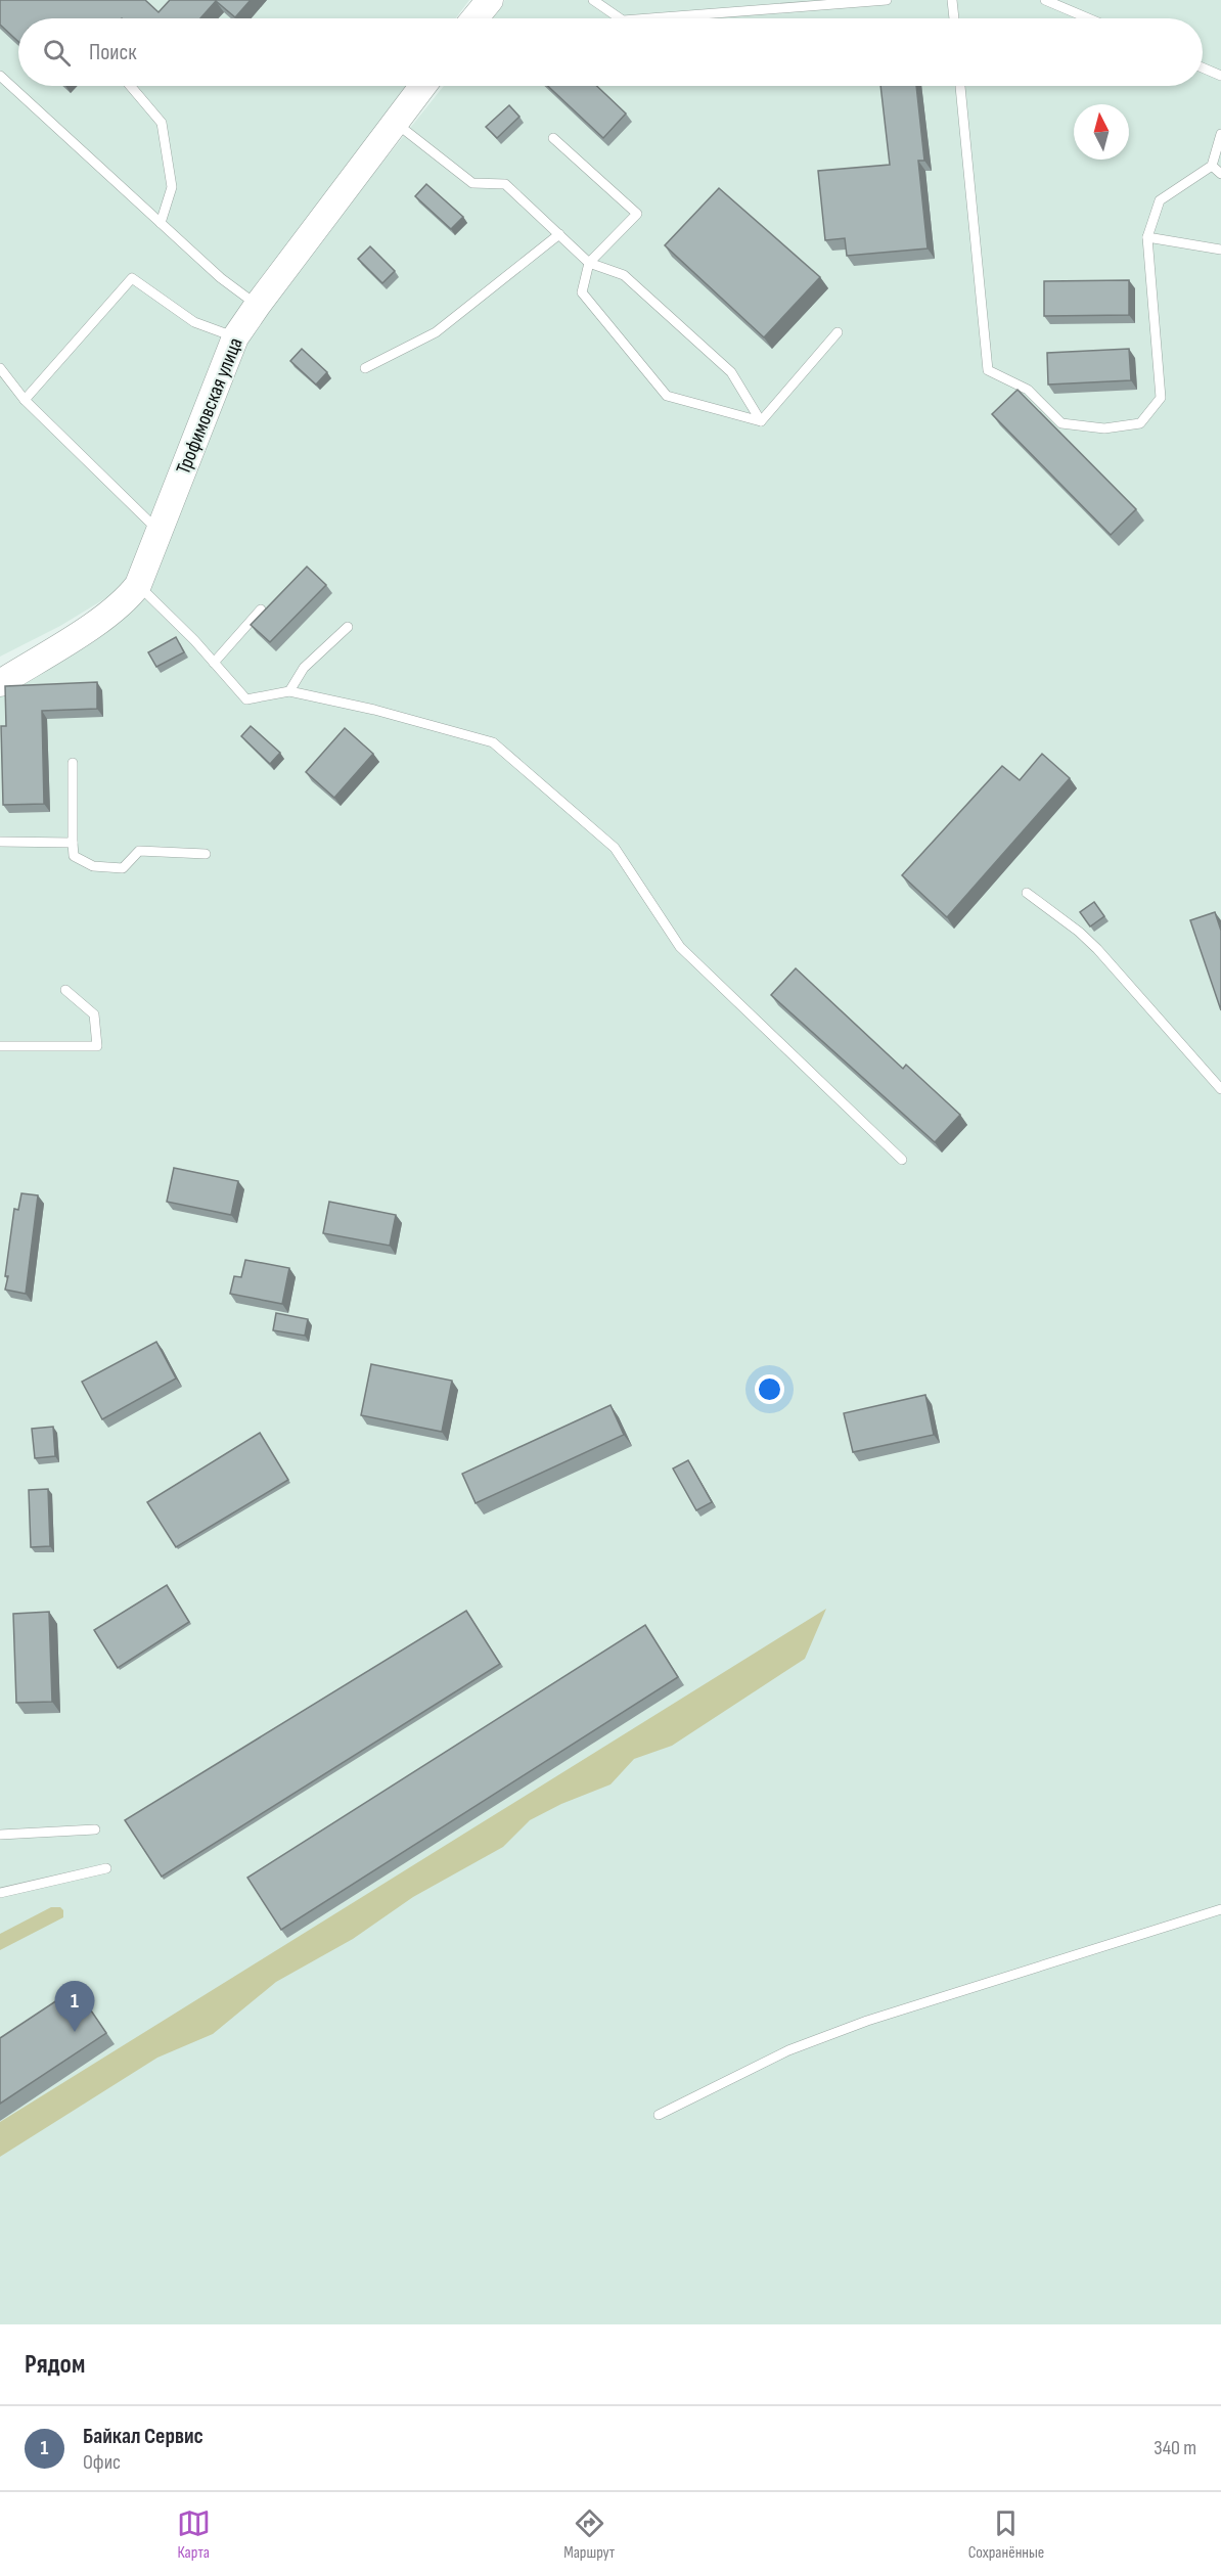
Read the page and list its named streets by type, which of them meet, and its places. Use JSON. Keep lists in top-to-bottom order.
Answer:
{
  "streets": {
    "street": ["Трофимовская улица"]
  },
  "north": "top",
  "page": {
    "search": "Поиск",
    "pins": "1",
    "heading": "Рядом",
    "list": [
      {
        "mark": "1",
        "name": "Байкал Сервис",
        "note": "Офис",
        "value": "340 m"
      }
    ],
    "nav": ["Карта", "Маршрут", "Сохранённые"]
  }
}
